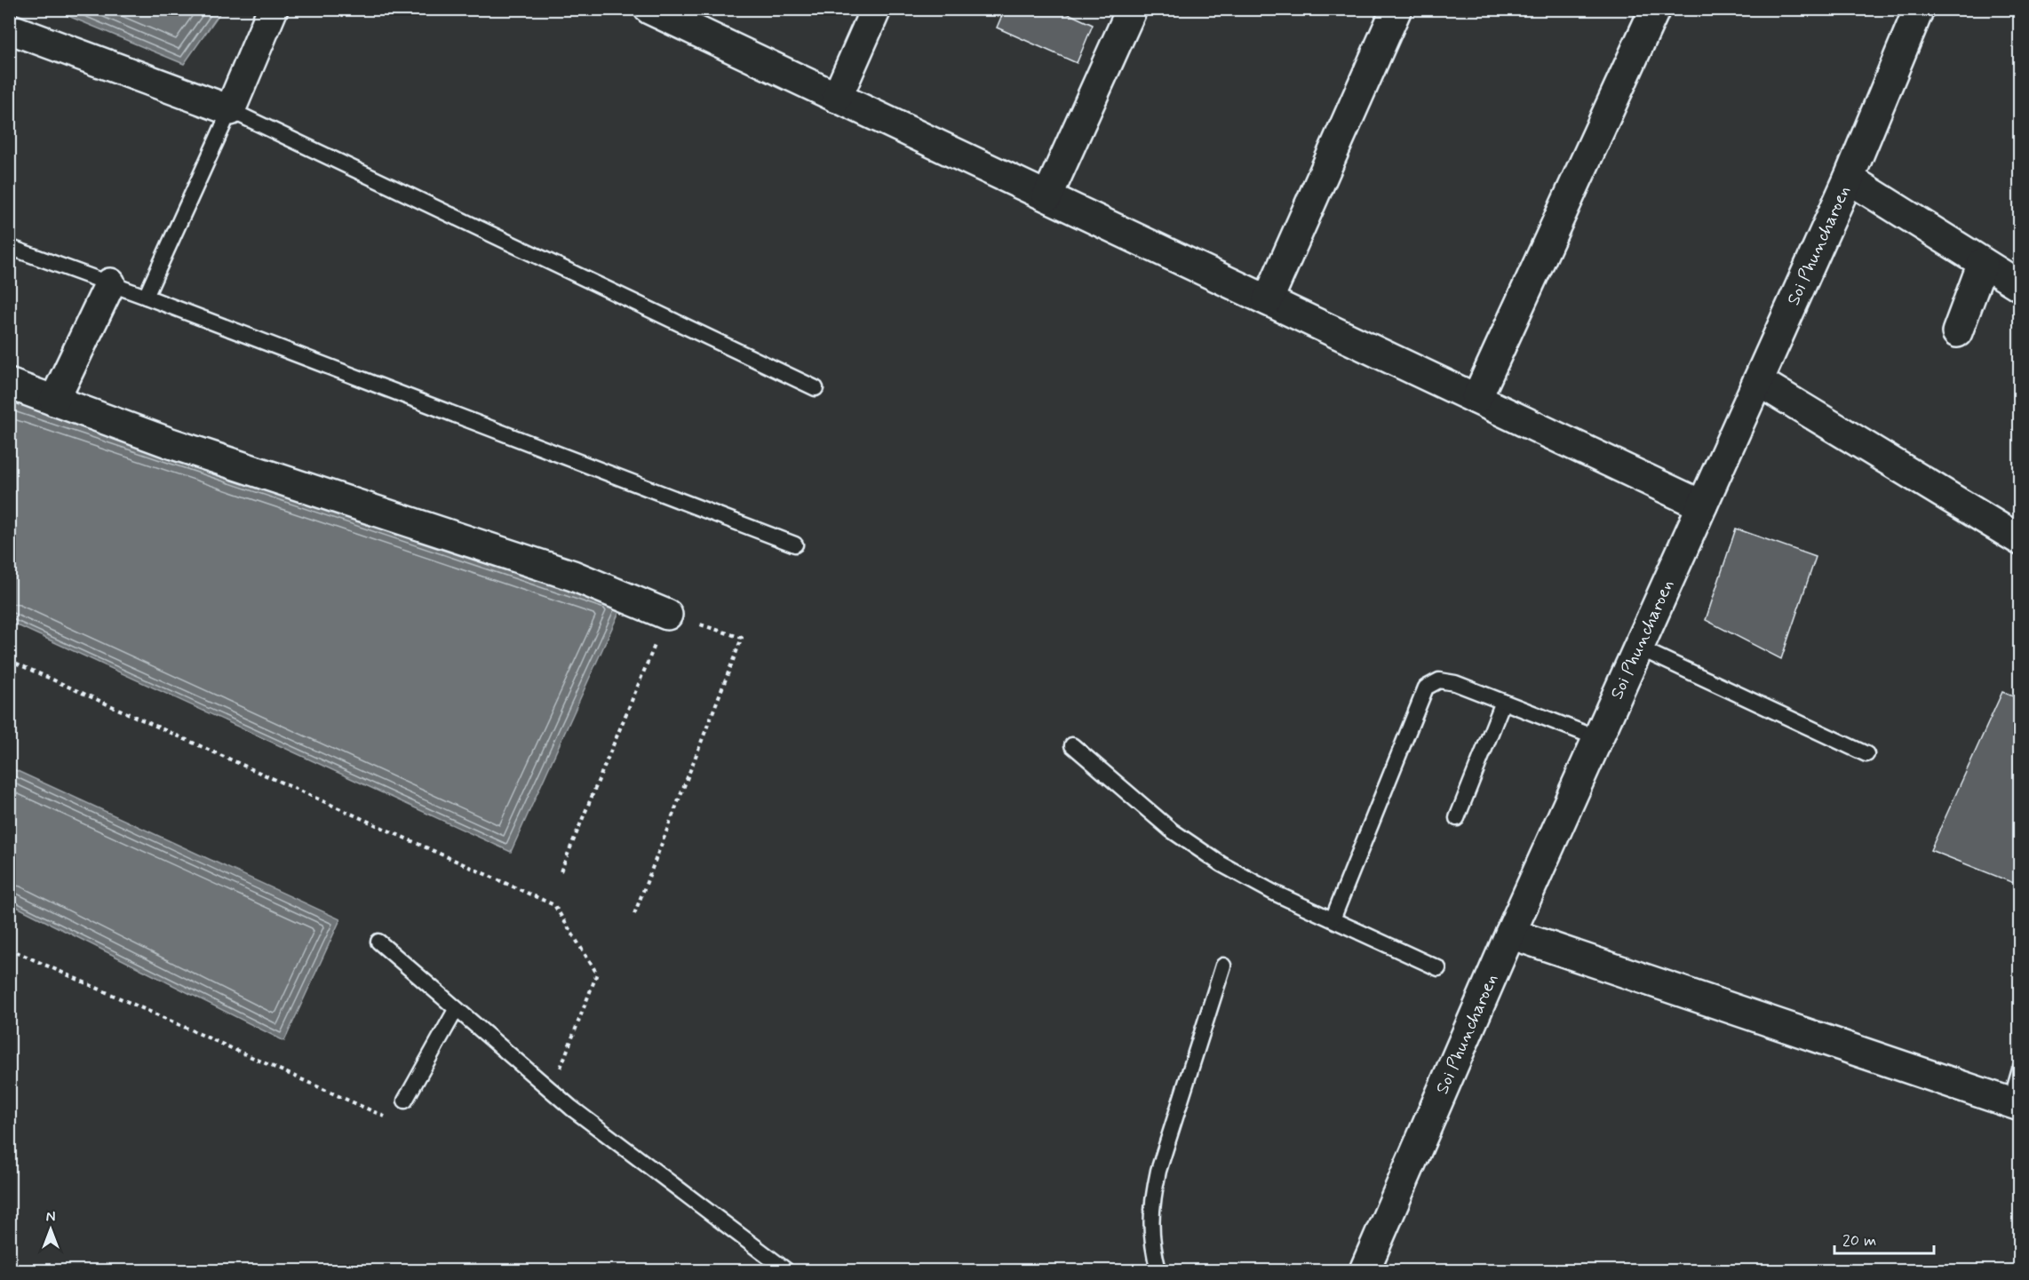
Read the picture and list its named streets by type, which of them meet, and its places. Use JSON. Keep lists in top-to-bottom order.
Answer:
{
  "streets": {
    "street": ["Soi Phuncharoen"]
  },
  "scale_bar": "20 m",
  "north": "top"
}
